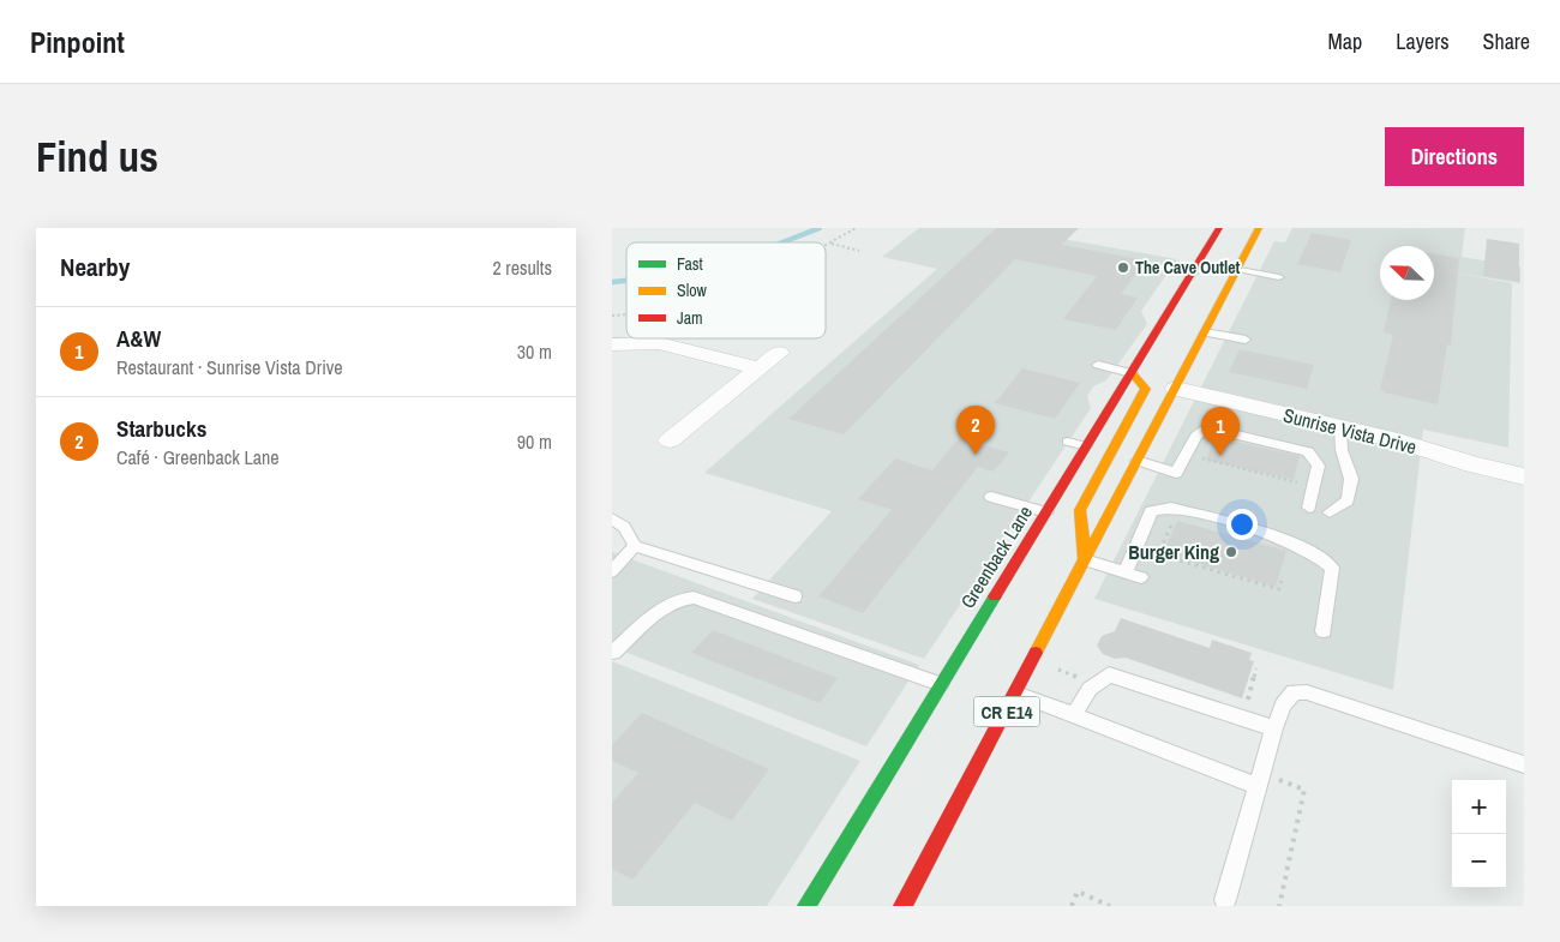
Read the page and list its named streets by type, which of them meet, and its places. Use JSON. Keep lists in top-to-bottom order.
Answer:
{
  "streets": {
    "main road": ["Greenback Lane", "CR E14"],
    "street": ["Sunrise Vista Drive"]
  },
  "crossings": [
    ["Sunrise Vista Drive", "CR E14"]
  ],
  "places": ["The Cave Outlet", "Burger King"],
  "legend": ["Fast", "Slow", "Jam"],
  "north": "top left",
  "page": {
    "header": "Pinpoint",
    "nav": ["Map", "Layers", "Share"],
    "buttons": "Directions",
    "title": "Find us",
    "heading": ["Nearby", "2 results"],
    "list": [
      {
        "mark": "1",
        "name": "A&W",
        "note": "Restaurant · Sunrise Vista Drive",
        "value": "30 m"
      },
      {
        "mark": "2",
        "name": "Starbucks",
        "note": "Café · Greenback Lane",
        "value": "90 m"
      }
    ],
    "pins": ["2", "1"],
    "map_buttons": ["+", "−"]
  }
}
